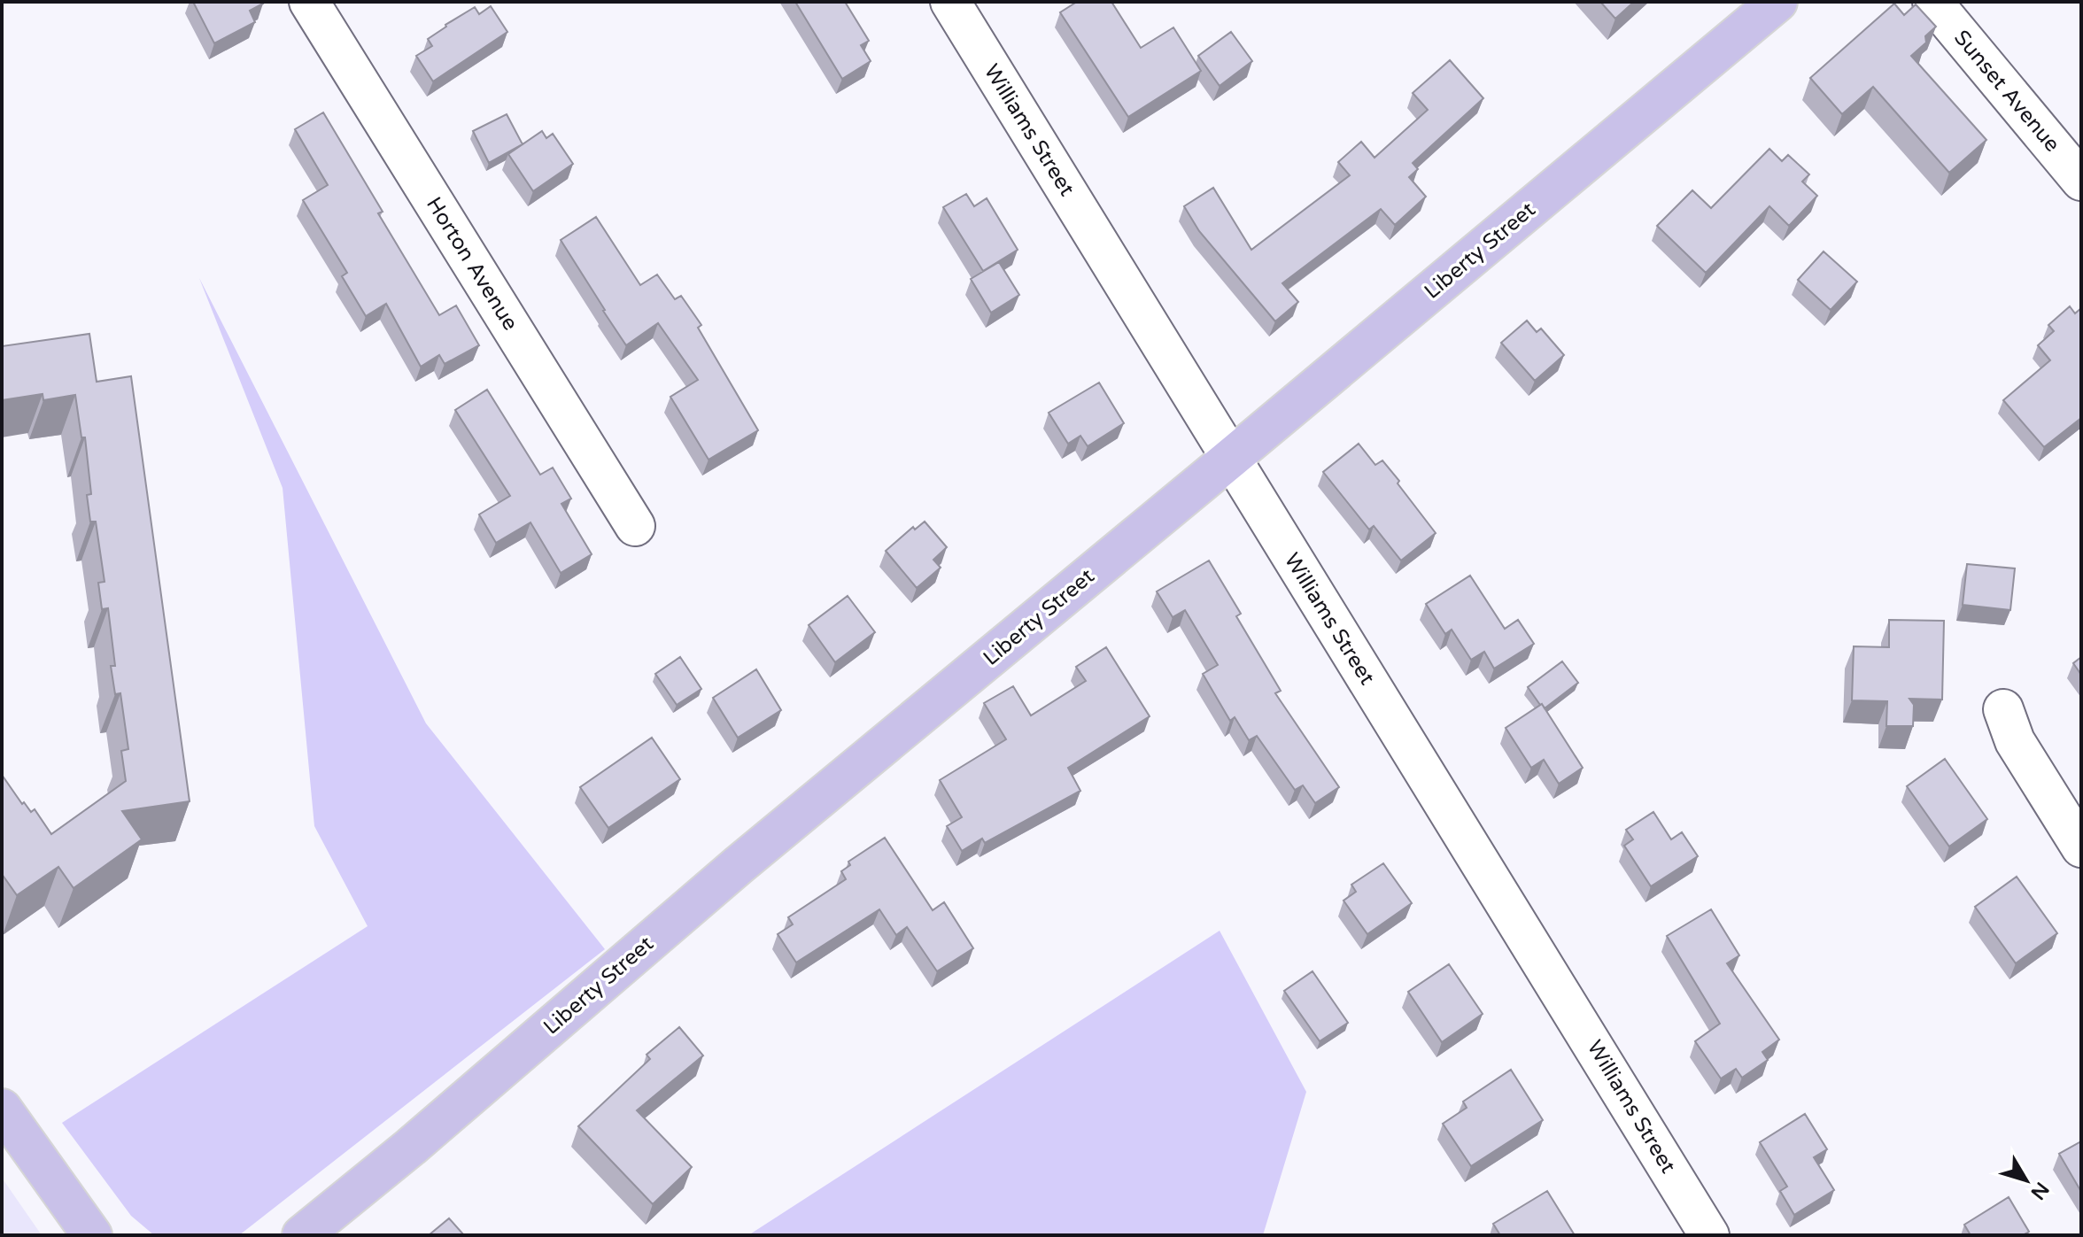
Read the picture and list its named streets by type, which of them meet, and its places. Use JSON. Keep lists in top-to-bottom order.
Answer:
{
  "streets": {
    "main road": ["Liberty Street"],
    "street": ["Sunset Avenue", "Williams Street", "Horton Avenue"]
  },
  "crossings": [
    ["Williams Street", "Liberty Street"]
  ],
  "north": "bottom right"
}
